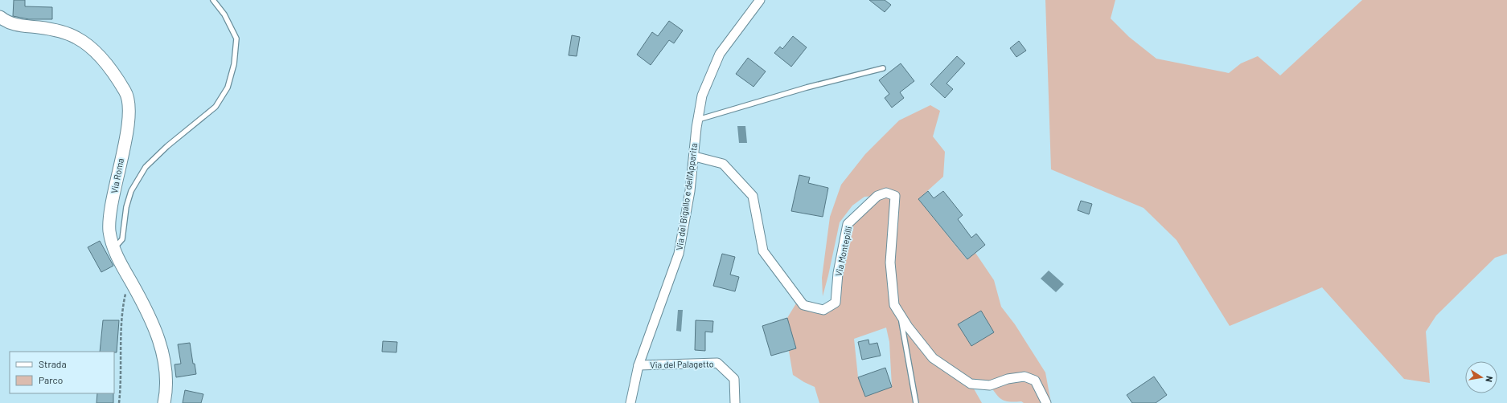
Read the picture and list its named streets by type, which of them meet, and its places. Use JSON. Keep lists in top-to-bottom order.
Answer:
{
  "streets": {
    "main road": ["Via Roma"],
    "street": ["Via del Bigallo e dell'Apparita", "Via Montepilli", "Via del Palagetto"]
  },
  "crossings": [
    ["Via del Bigallo e dell'Apparita", "Via Montepilli"],
    ["Via del Bigallo e dell'Apparita", "Via del Palagetto"]
  ],
  "legend": ["Strada", "Parco"],
  "north": "right"
}
